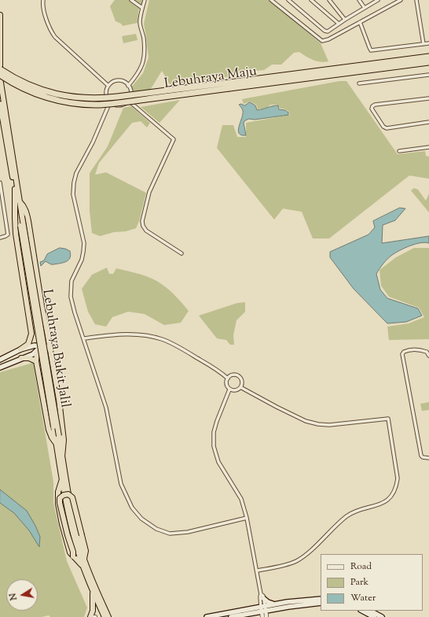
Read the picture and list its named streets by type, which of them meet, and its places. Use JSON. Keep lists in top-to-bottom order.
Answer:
{
  "streets": {
    "highway": ["Lebuhraya Maju", "Lebuhraya Bukit Jalil"]
  },
  "crossings": [
    ["Lebuhraya Maju", "Lebuhraya Bukit Jalil"]
  ],
  "legend": ["Road", "Park", "Water"],
  "north": "left"
}
